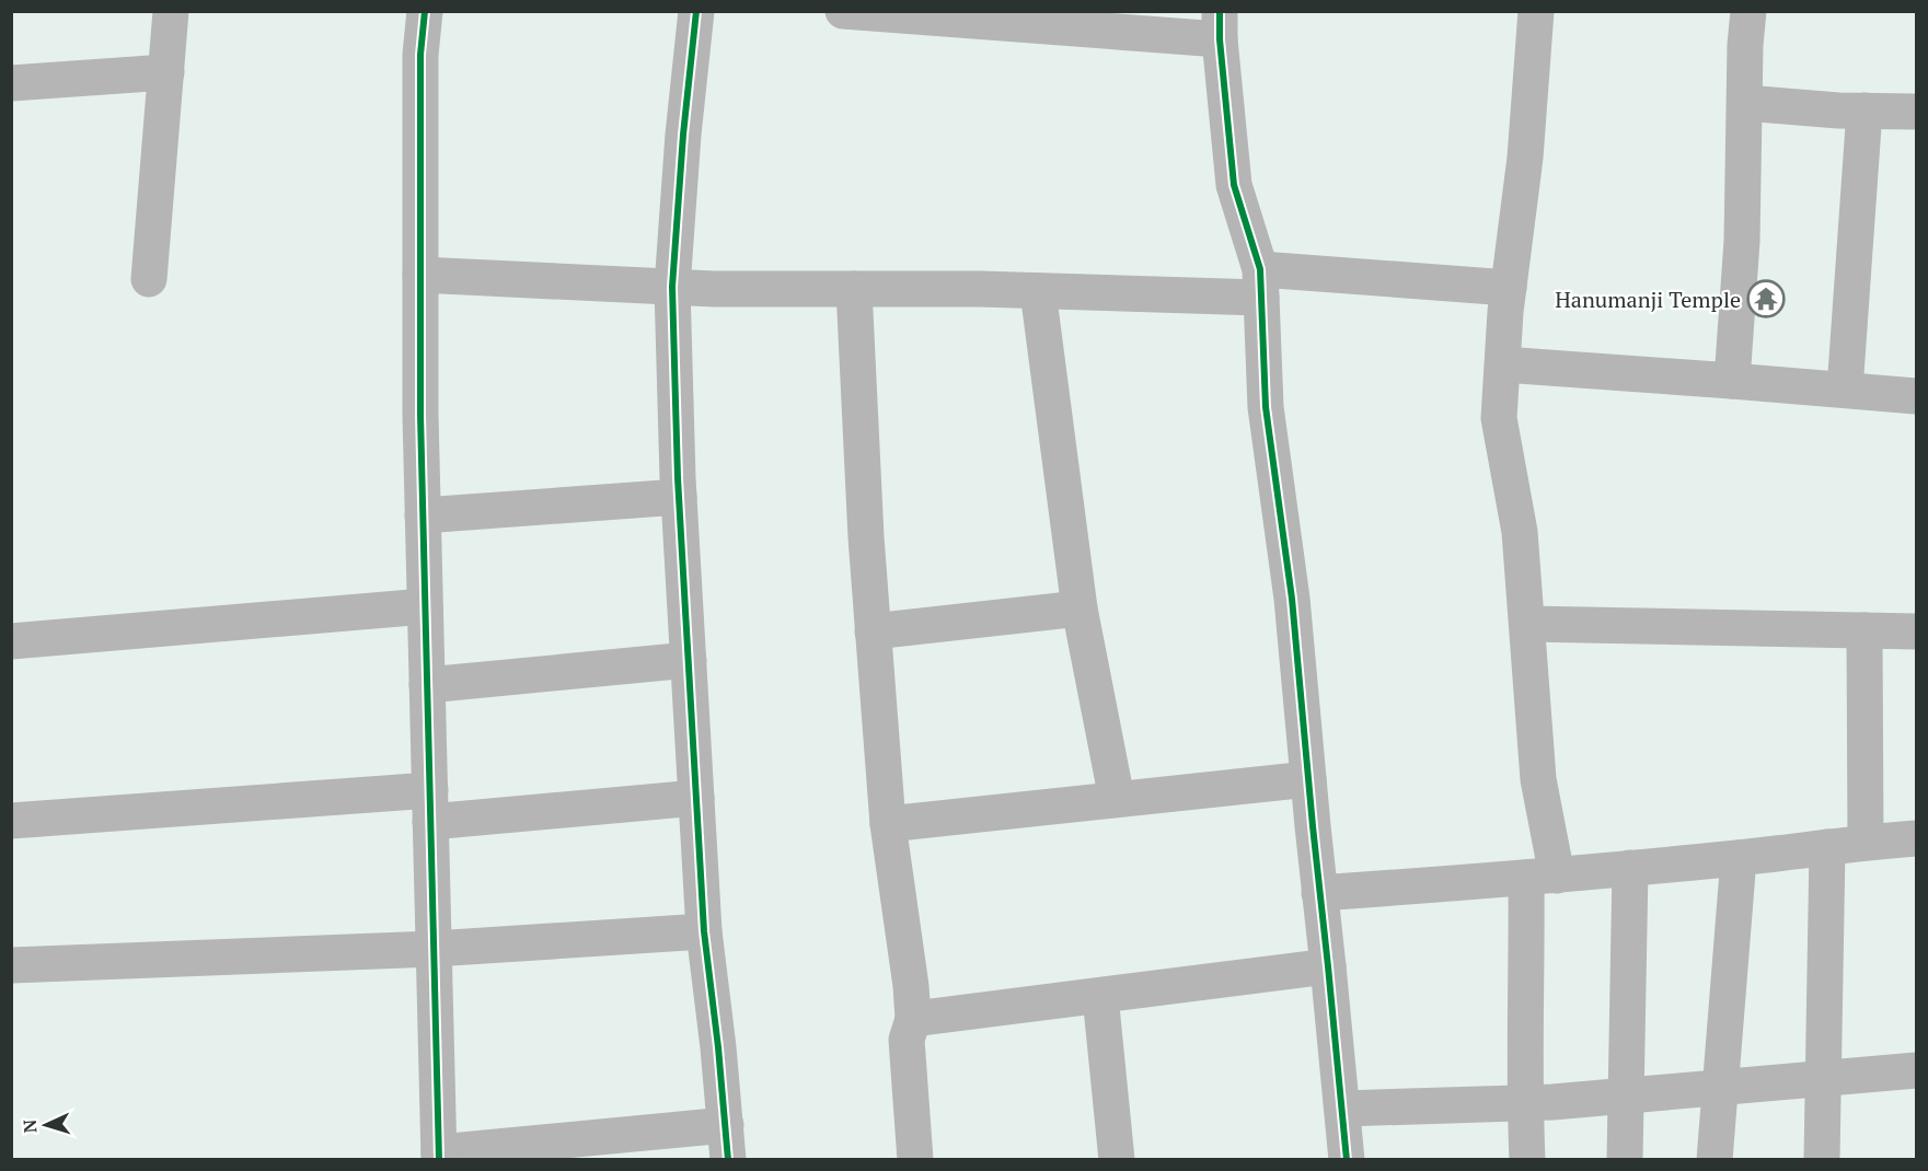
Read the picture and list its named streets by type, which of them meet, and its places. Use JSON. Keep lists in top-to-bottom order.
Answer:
{
  "places": {
    "temple": ["Hanumanji Temple"]
  },
  "north": "left"
}
